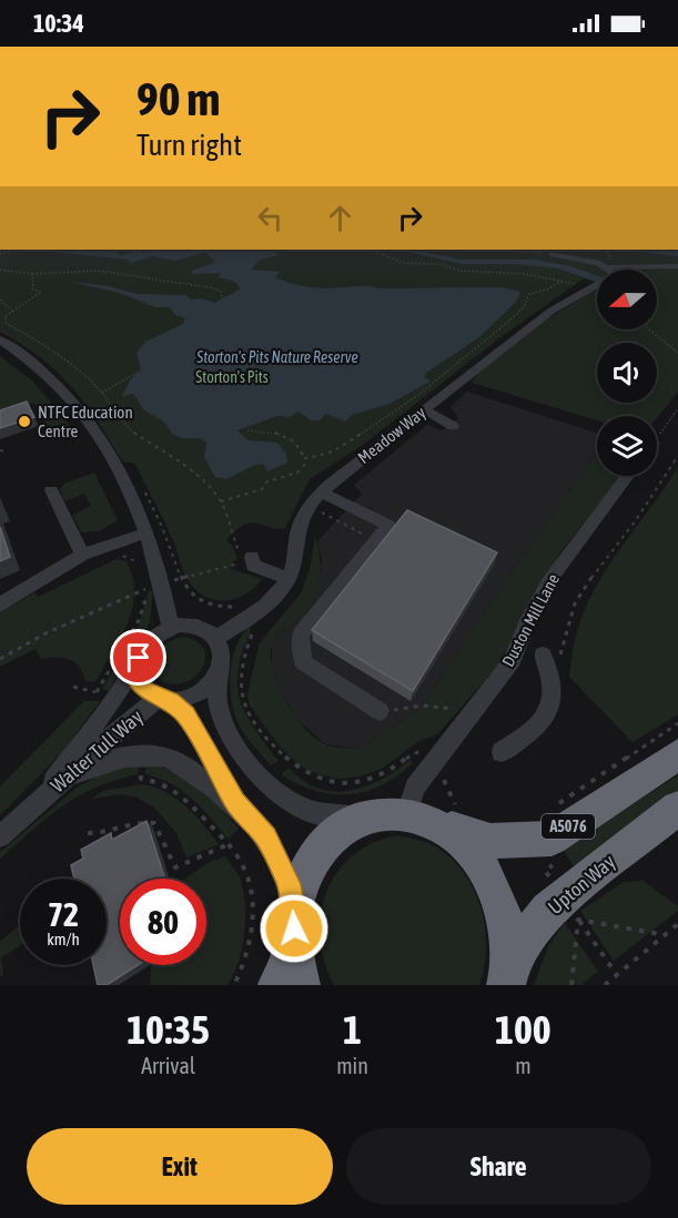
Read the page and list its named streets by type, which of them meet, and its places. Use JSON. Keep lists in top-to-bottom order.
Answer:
{
  "streets": {
    "highway": ["A5076", "Upton Way"],
    "street": ["Meadow Way", "Duston Mill Lane", "Walter Tull Way"]
  },
  "crossings": [
    ["Meadow Way", "Walter Tull Way"]
  ],
  "water": ["Storton's Pits Nature Reserve"],
  "parks": ["Storton's Pits"],
  "places": ["NTFC Education Centre"],
  "north": "left",
  "page": {
    "status": "10:34",
    "turn": ["90 m", "Turn right"],
    "speed": "72 km/h",
    "limit": "80",
    "eta": [
      "10:35",
      "Arrival",
      "1",
      "min",
      "100",
      "m"
    ],
    "buttons": ["Exit", "Share"]
  }
}
